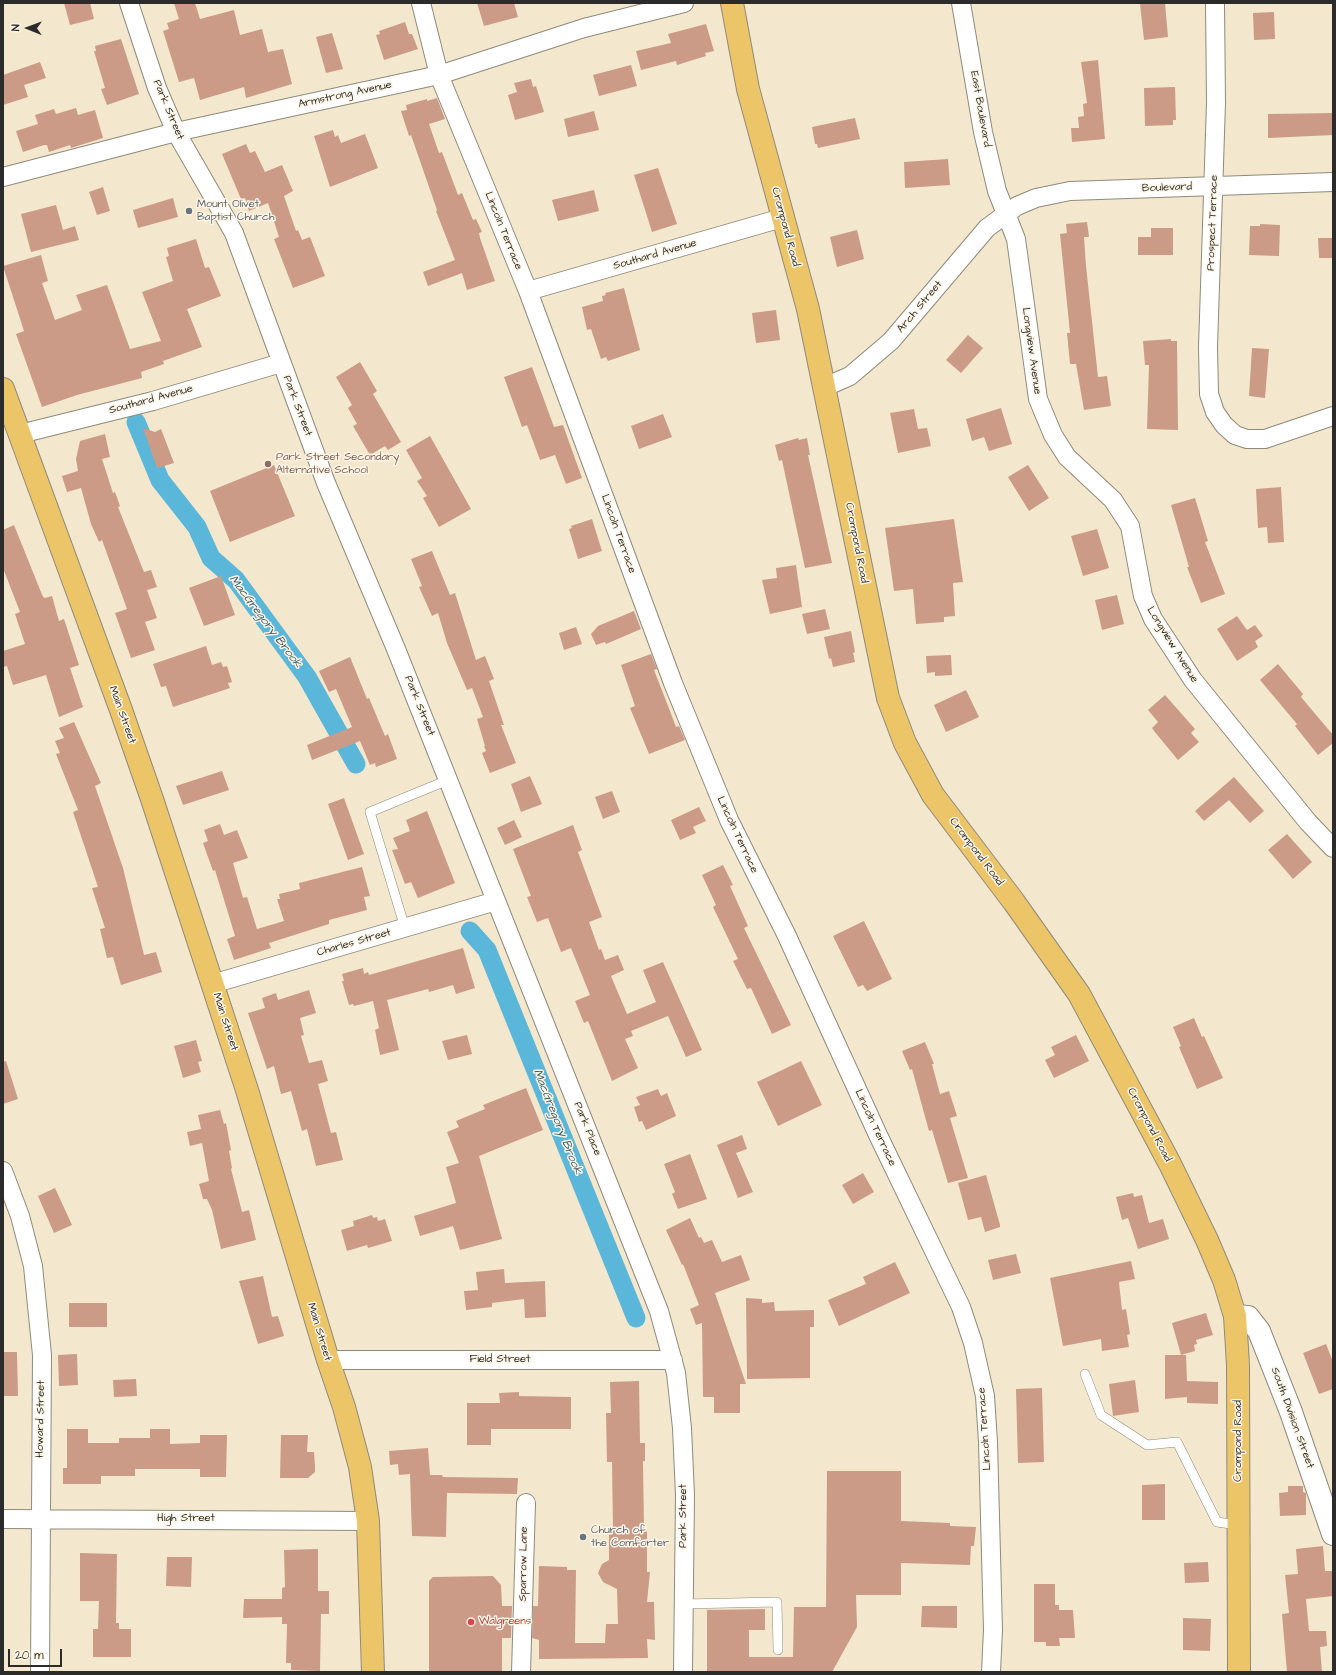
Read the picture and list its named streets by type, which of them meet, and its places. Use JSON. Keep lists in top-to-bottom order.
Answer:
{
  "streets": {
    "main road": ["Crompond Road", "Main Street"],
    "street": [
      "Armstrong Avenue",
      "East Boulevard",
      "Park Street",
      "Boulevard",
      "Prospect Terrace",
      "Lincoln Terrace",
      "Southard Avenue",
      "Arch Street",
      "Longview Avenue",
      "Charles Street",
      "Park Place",
      "Field Street",
      "South Division Street",
      "Howard Street",
      "High Street",
      "Sparrow Lane"
    ]
  },
  "crossings": [
    ["Armstrong Avenue", "Park Street"],
    ["Armstrong Avenue", "Lincoln Terrace"],
    ["East Boulevard", "Boulevard"],
    ["East Boulevard", "Arch Street"],
    ["East Boulevard", "Longview Avenue"],
    ["Park Street", "Southard Avenue"],
    ["Park Street", "Charles Street"],
    ["Park Street", "Park Place"],
    ["Park Street", "Field Street"],
    ["Boulevard", "Prospect Terrace"],
    ["Boulevard", "Arch Street"],
    ["Boulevard", "Longview Avenue"],
    ["Crompond Road", "Southard Avenue"],
    ["Crompond Road", "Arch Street"],
    ["Crompond Road", "South Division Street"],
    ["Lincoln Terrace", "Southard Avenue"],
    ["Southard Avenue", "Main Street"],
    ["Arch Street", "Longview Avenue"],
    ["Main Street", "Charles Street"],
    ["Main Street", "Field Street"],
    ["Main Street", "High Street"],
    ["Charles Street", "Park Place"],
    ["Park Place", "Field Street"],
    ["Howard Street", "High Street"]
  ],
  "water": ["MacGregory Brook"],
  "places": [
    "Mount Olivet Baptist Church",
    "Park Street Secondary Alternative School",
    "Church of the Comforter",
    "Walgreens"
  ],
  "scale_bar": "20 m",
  "north": "left"
}
